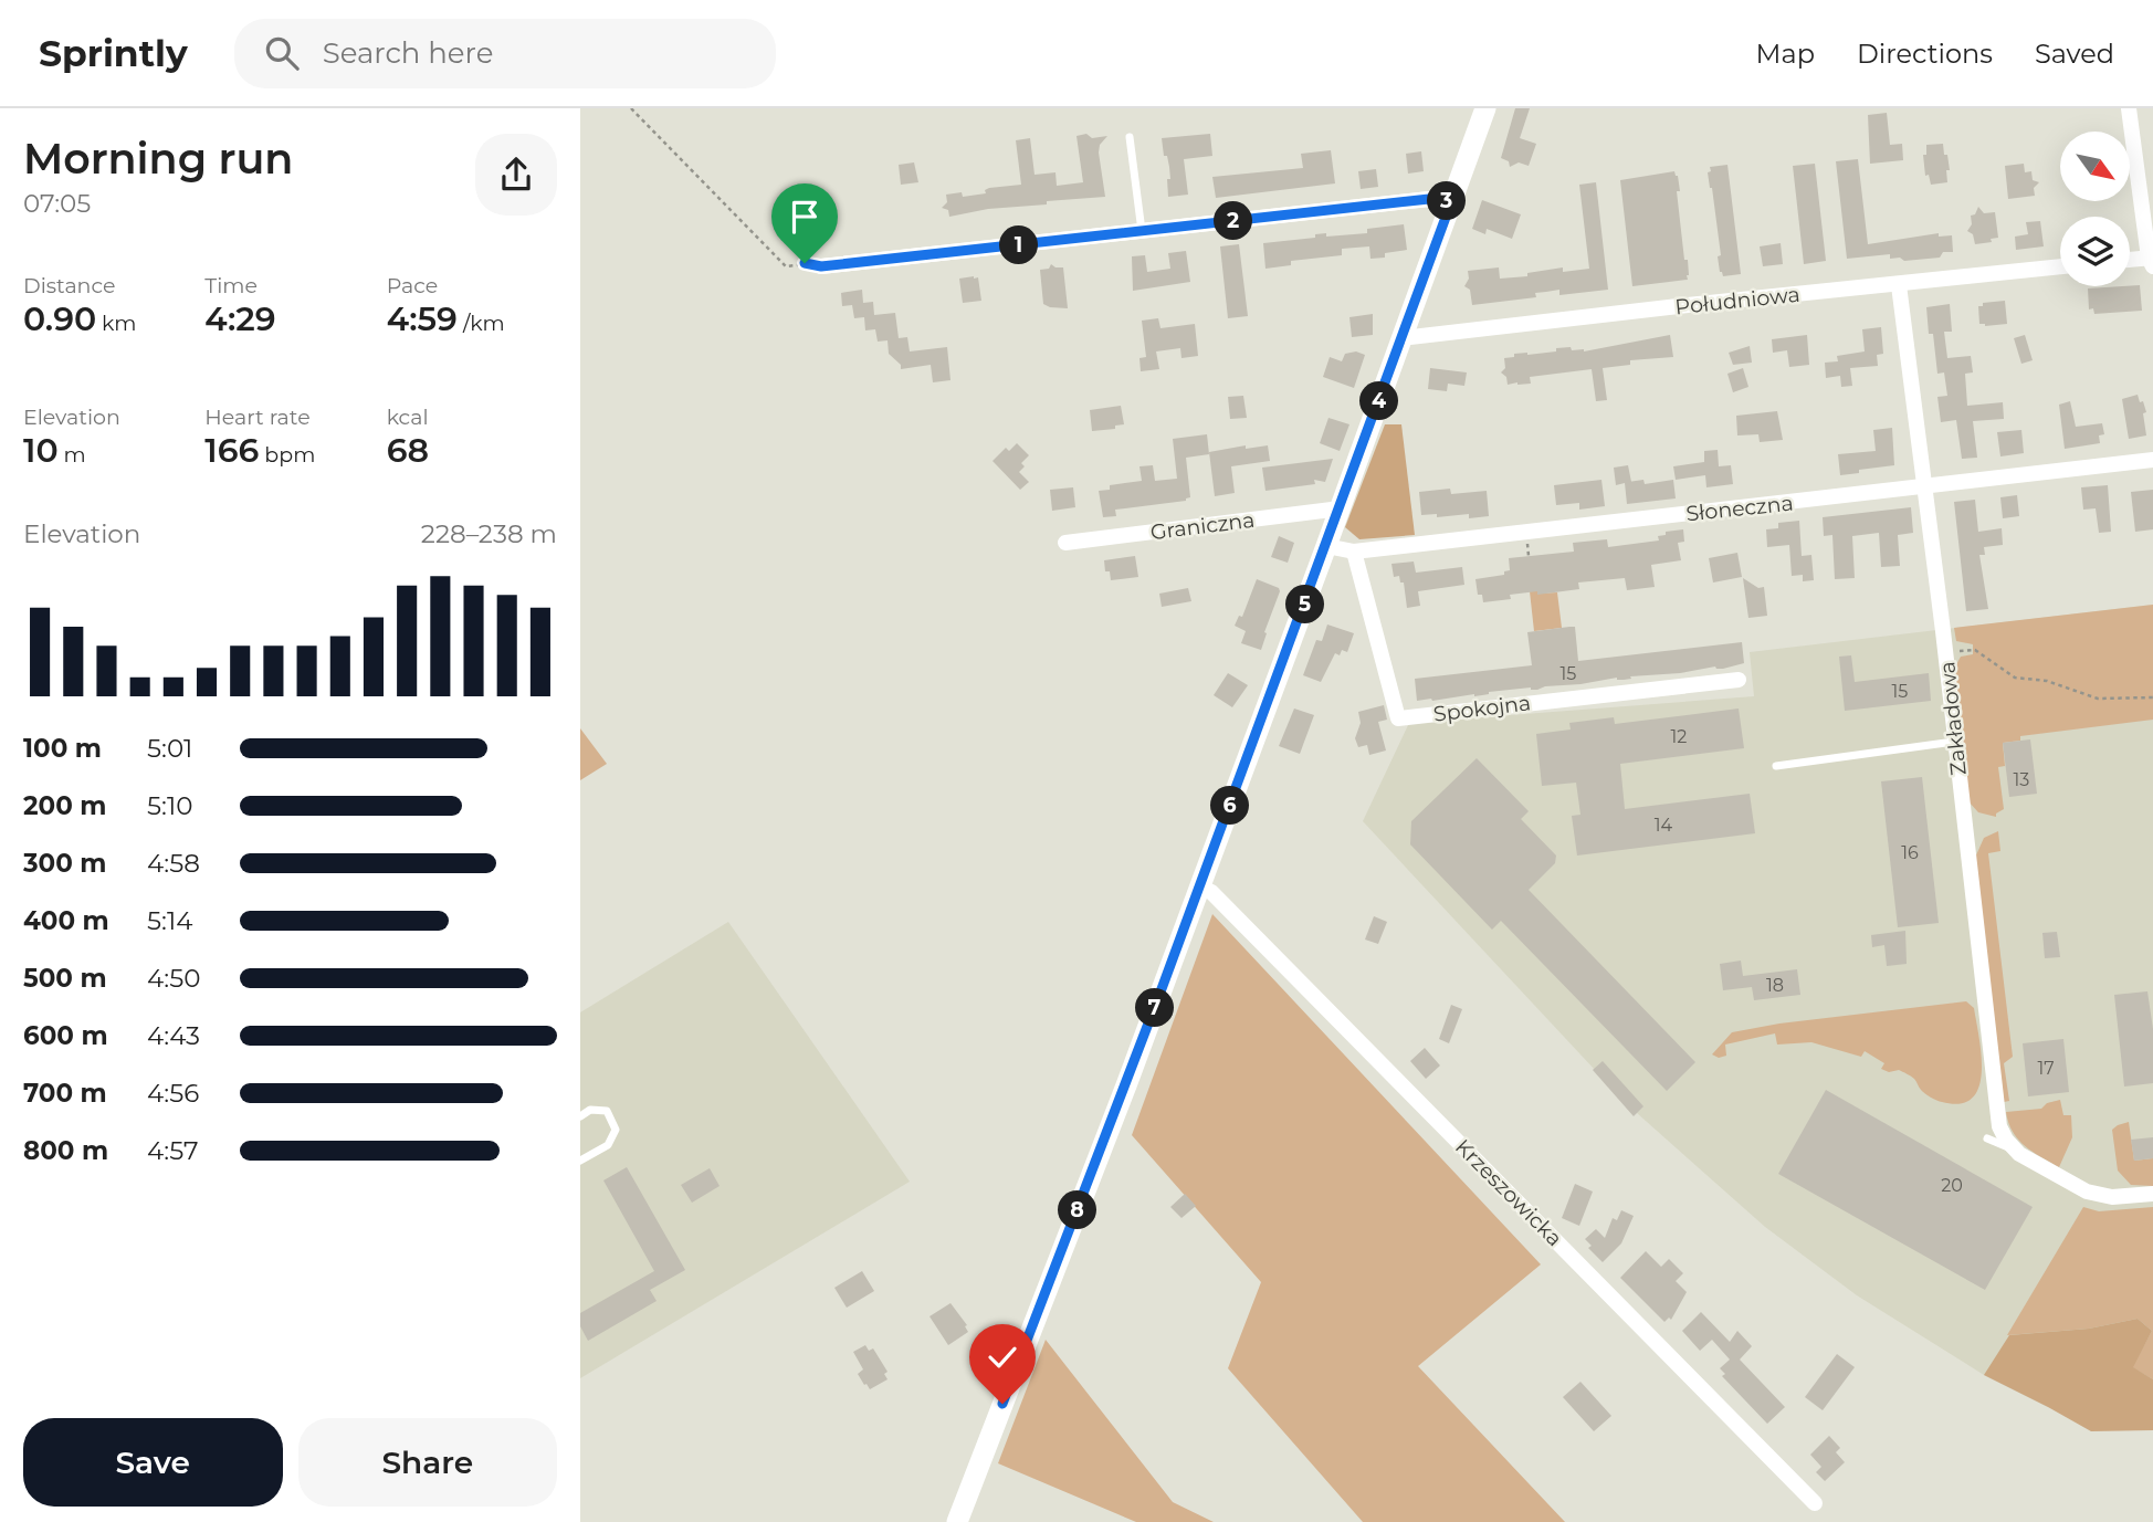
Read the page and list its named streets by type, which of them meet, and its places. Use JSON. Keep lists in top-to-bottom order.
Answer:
{
  "streets": {
    "street": [
      "Południowa",
      "Słoneczna",
      "Graniczna",
      "Spokojna",
      "Zakładowa",
      "Krzeszowicka"
    ]
  },
  "crossings": [
    ["Południowa", "Zakładowa"],
    ["Słoneczna", "Spokojna"],
    ["Słoneczna", "Zakładowa"]
  ],
  "house_numbers": [
    "15",
    "15",
    "12",
    "13",
    "14",
    "16",
    "18",
    "17",
    "20"
  ],
  "north": "bottom right",
  "page": {
    "header": "Sprintly",
    "search": "Search here",
    "nav": ["Map", "Directions", "Saved"],
    "heading": ["Morning run", "07:05"],
    "pins": [
      "3",
      "2",
      "1",
      "4",
      "5",
      "6",
      "7",
      "8"
    ],
    "stats": [
      ["Distance", "0.90 km"],
      ["Time", "4:29"],
      ["Pace", "4:59 /km"],
      ["Elevation", "10 m"],
      ["Heart rate", "166 bpm"],
      ["kcal", "68"]
    ],
    "chart": ["Elevation", "228–238 m"],
    "list": [
      {
        "name": "100 m",
        "note": "5:01"
      },
      {
        "name": "200 m",
        "note": "5:10"
      },
      {
        "name": "300 m",
        "note": "4:58"
      },
      {
        "name": "400 m",
        "note": "5:14"
      },
      {
        "name": "500 m",
        "note": "4:50"
      },
      {
        "name": "600 m",
        "note": "4:43"
      },
      {
        "name": "700 m",
        "note": "4:56"
      },
      {
        "name": "800 m",
        "note": "4:57"
      }
    ],
    "buttons": ["Save", "Share"]
  }
}
